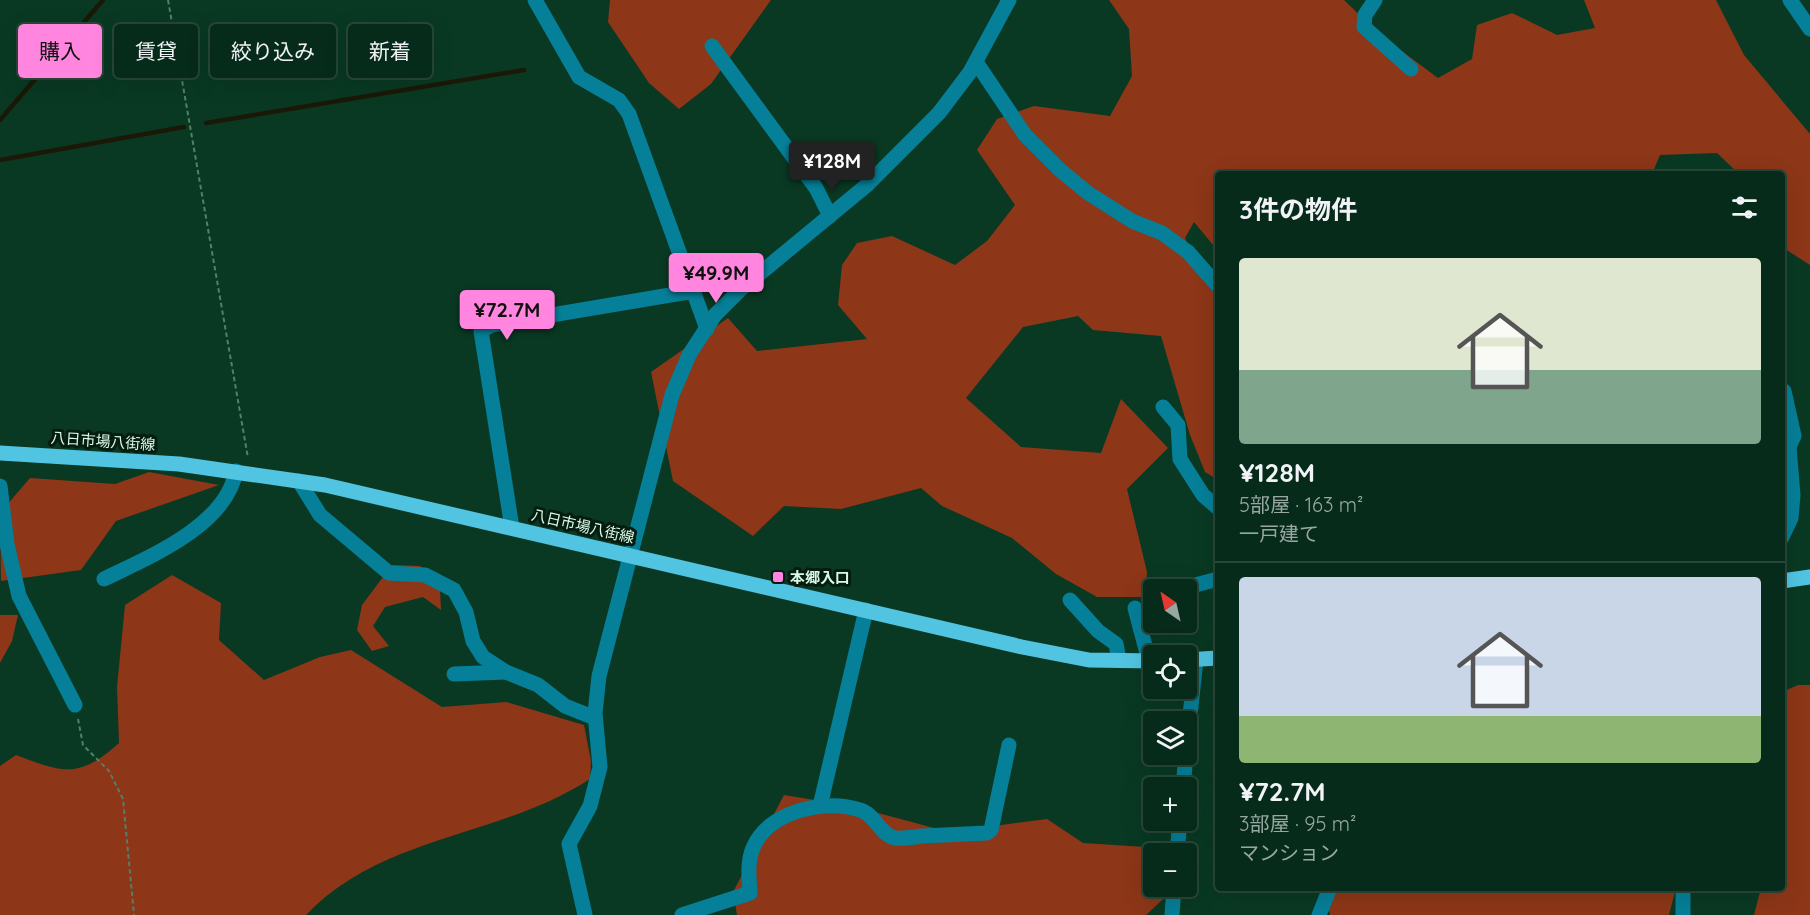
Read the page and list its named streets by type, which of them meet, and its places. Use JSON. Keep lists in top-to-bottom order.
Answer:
{
  "streets": {
    "main road": ["八日市場八街線"]
  },
  "places": {
    "transit": ["本郷入口"]
  },
  "north": "top left",
  "page": {
    "chip": [
      "購入",
      "賃貸",
      "絞り込み",
      "新着"
    ],
    "price": ["¥128M", "¥49.9M", "¥72.7M"],
    "heading": "3件の物件",
    "list": [
      {
        "name": "¥128M",
        "note": "5部屋 · 163 m² · 一戸建て"
      },
      {
        "name": "¥72.7M",
        "note": "3部屋 · 95 m² · マンション"
      }
    ],
    "map_buttons": ["+", "−"]
  }
}
